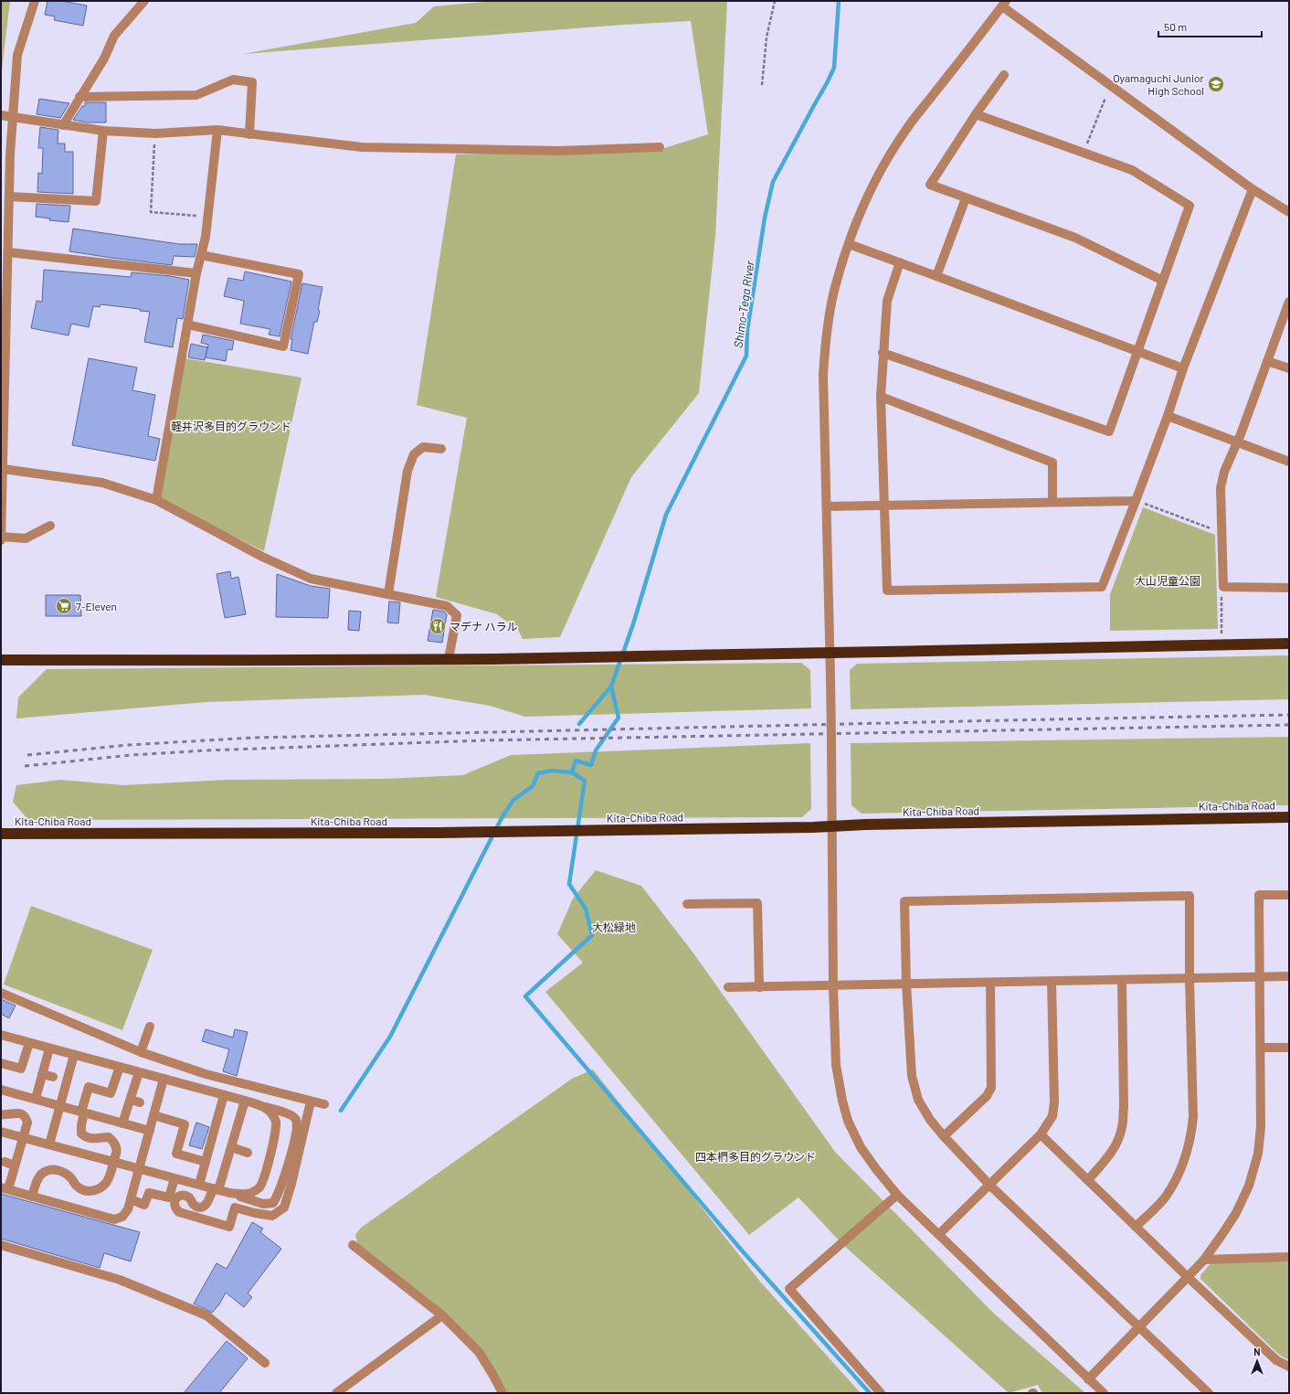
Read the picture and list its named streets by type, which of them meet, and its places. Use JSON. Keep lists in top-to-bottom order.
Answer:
{
  "streets": {
    "highway": ["Kita-Chiba Road"]
  },
  "water": ["Shimo-Tega River"],
  "parks": [
    "軽井沢多目的グラウンド",
    "大山児童公園",
    "大松緑地",
    "四本椚多目的グラウンド"
  ],
  "places": {
    "school or university": ["Oyamaguchi Junior High School"],
    "supermarket": ["7-Eleven"],
    "restaurant": ["マデナ ハラル"]
  },
  "scale_bar": "50 m",
  "north": "top"
}
